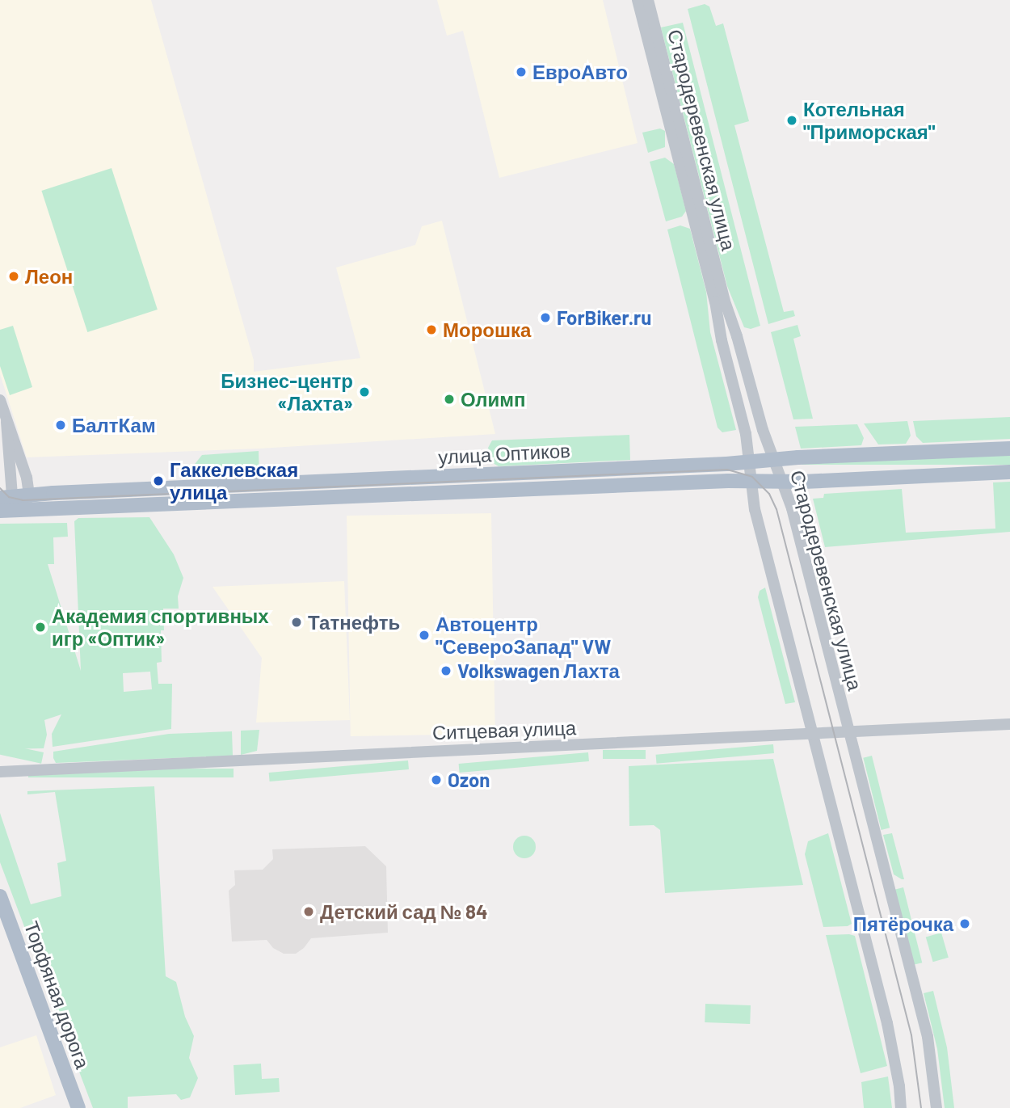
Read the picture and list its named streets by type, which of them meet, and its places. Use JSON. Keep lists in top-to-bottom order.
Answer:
{
  "streets": {
    "main road": ["улица Оптиков", "Торфяная дорога"],
    "street": ["Стародеревенская улица", "Ситцевая улица"]
  },
  "crossings": [
    ["Стародеревенская улица", "улица Оптиков"],
    ["Стародеревенская улица", "Ситцевая улица"]
  ],
  "places": [
    "ЕвроАвто",
    "Котельная \"Приморская\"",
    "Леон",
    "ForBiker.ru",
    "Морошка",
    "Бизнес-центр «Лахта»",
    "Олимп",
    "БалтКам",
    "Гаккелевская улица",
    "Татнефть",
    "Академия спортивных игр «Оптик»",
    "Автоцентр \"СевероЗапад\" VW",
    "Volkswagen Лахта",
    "Ozon",
    "Детский сад № 84",
    "Пятёрочка"
  ]
}
